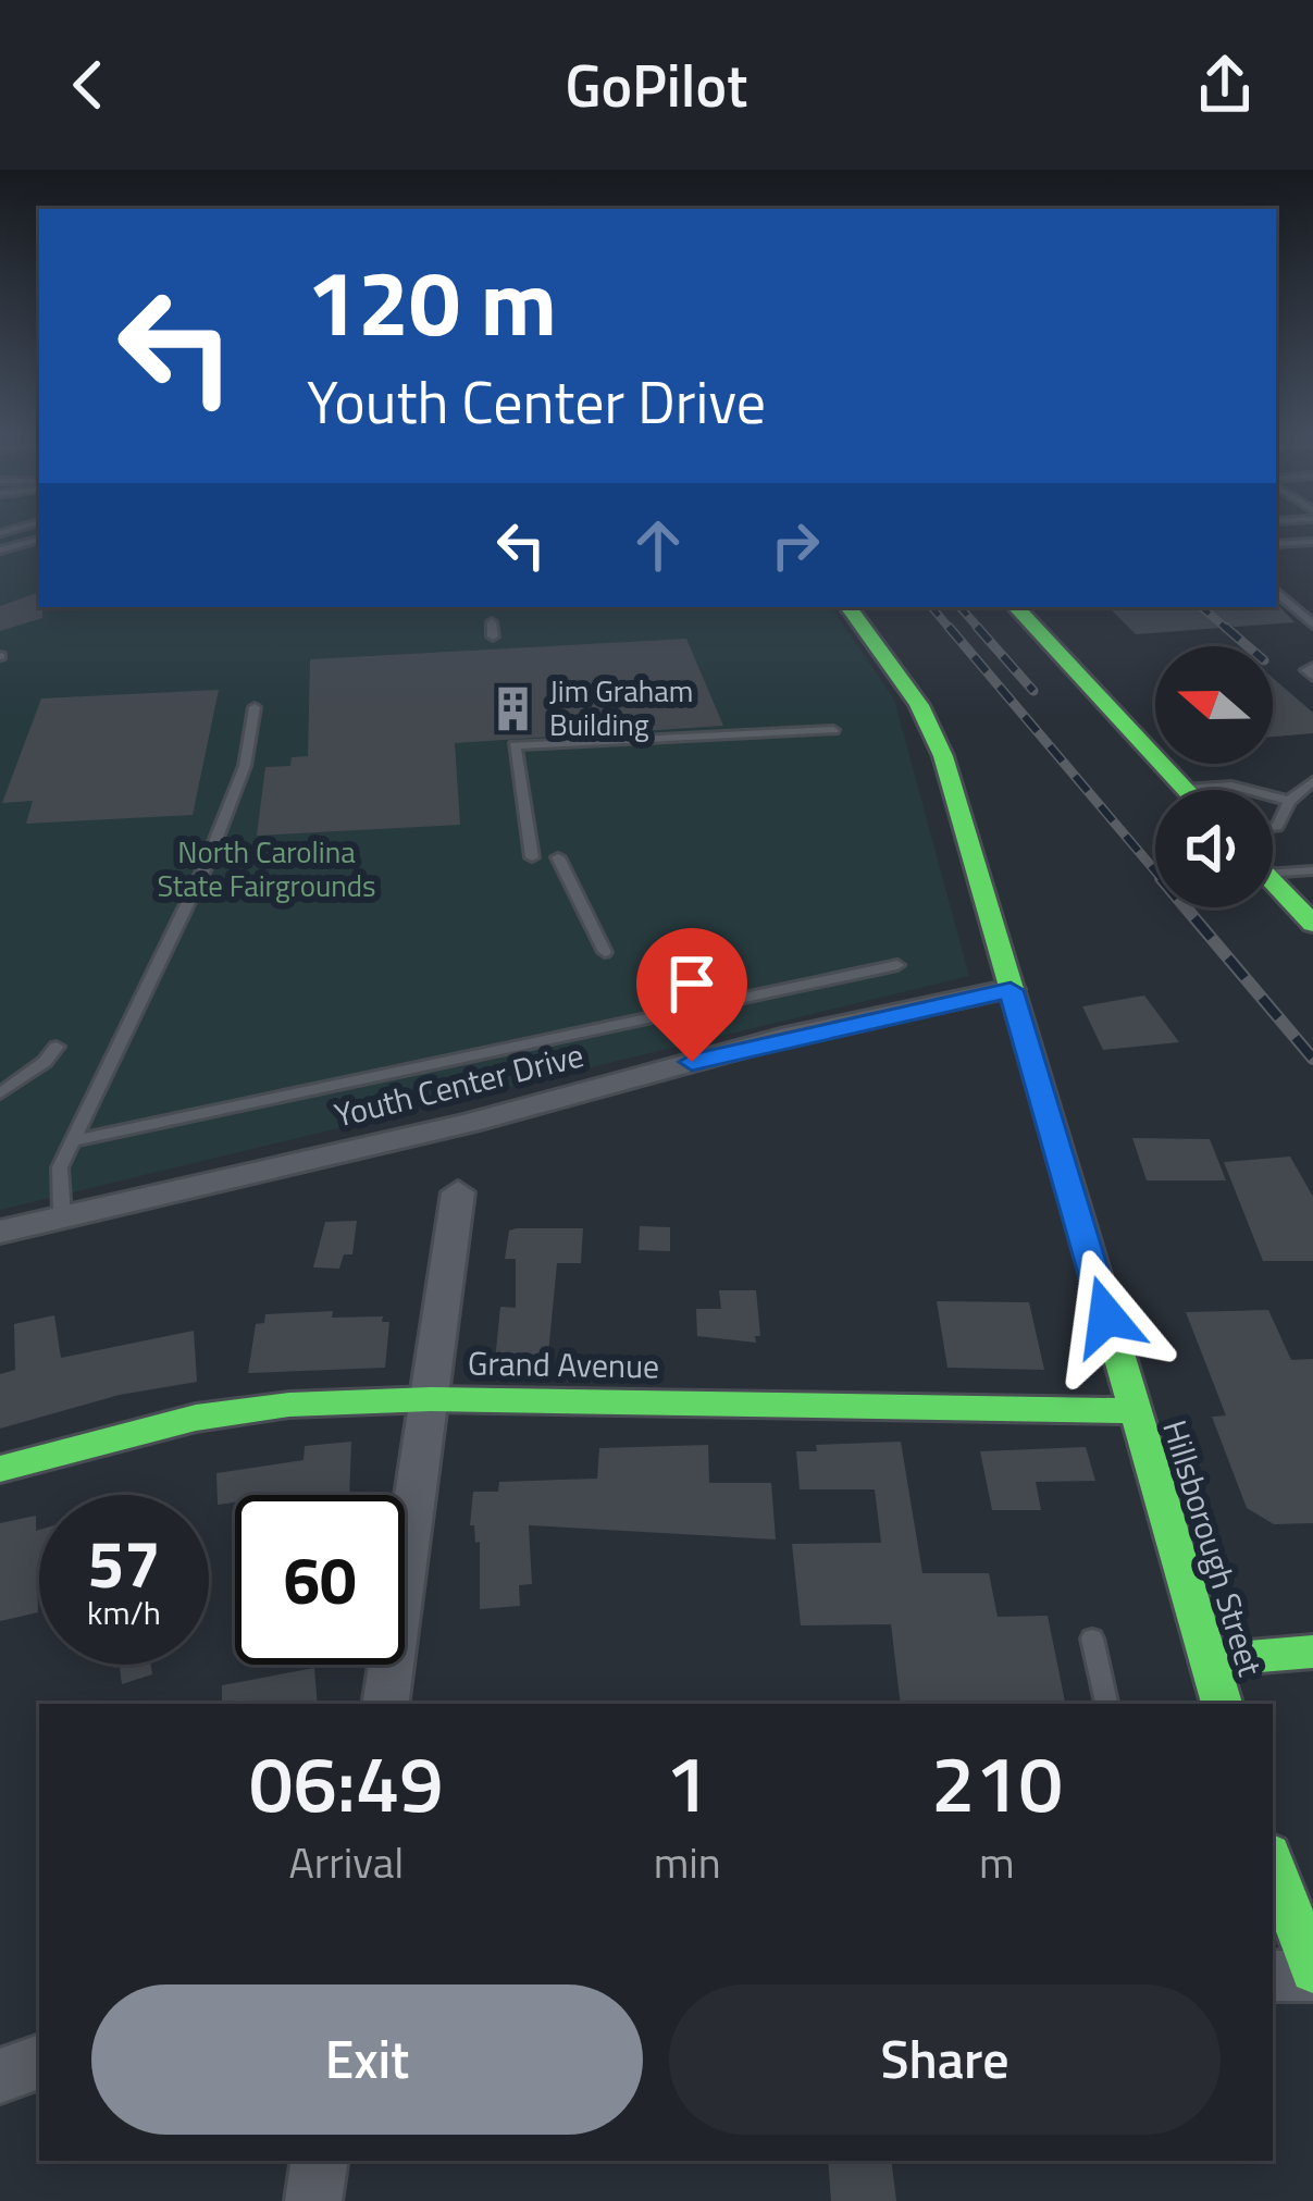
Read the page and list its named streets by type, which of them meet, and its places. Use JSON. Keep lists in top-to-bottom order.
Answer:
{
  "streets": {
    "main road": ["Grand Avenue", "Hillsborough Street"],
    "street": ["Youth Center Drive"]
  },
  "crossings": [
    ["Youth Center Drive", "Hillsborough Street"],
    ["Grand Avenue", "Hillsborough Street"]
  ],
  "parks": ["North Carolina State Fairgrounds"],
  "places": {
    "building": ["Jim Graham Building"]
  },
  "north": "left",
  "page": {
    "header": "GoPilot",
    "turn": ["120 m", "Youth Center Drive"],
    "speed": "57 km/h",
    "limit": "60",
    "eta": [
      "06:49",
      "Arrival",
      "1",
      "min",
      "210",
      "m"
    ],
    "buttons": ["Exit", "Share"]
  }
}
